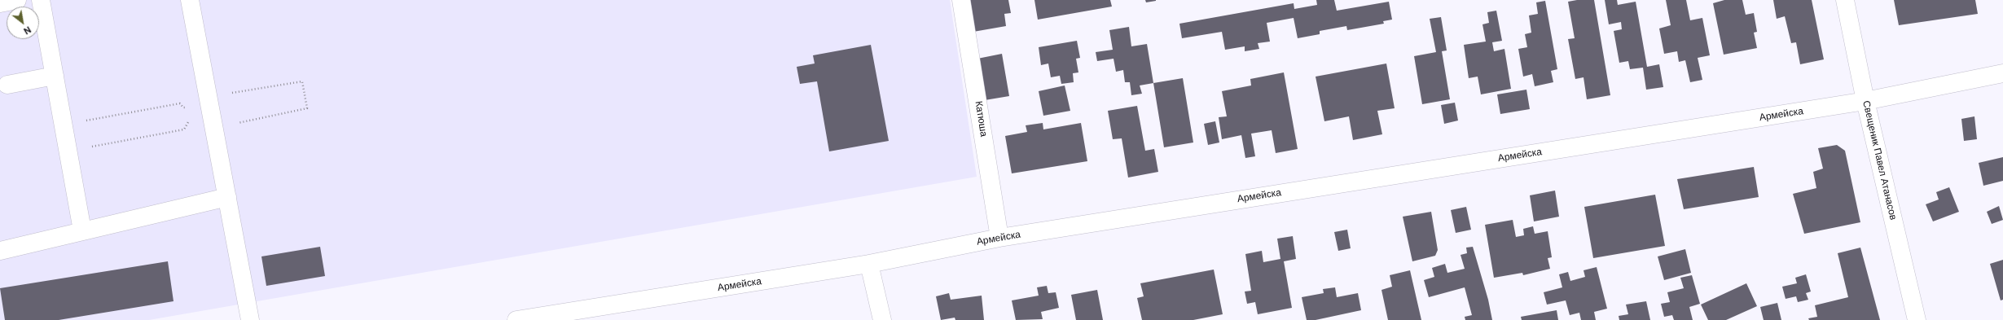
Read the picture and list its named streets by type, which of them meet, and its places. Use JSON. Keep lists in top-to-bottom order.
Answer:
{
  "streets": {
    "street": ["Армейска", "Катюша", "Свещеник Павел Атанасов"]
  },
  "crossings": [
    ["Армейска", "Катюша"],
    ["Армейска", "Свещеник Павел Атанасов"]
  ],
  "north": "bottom right"
}
